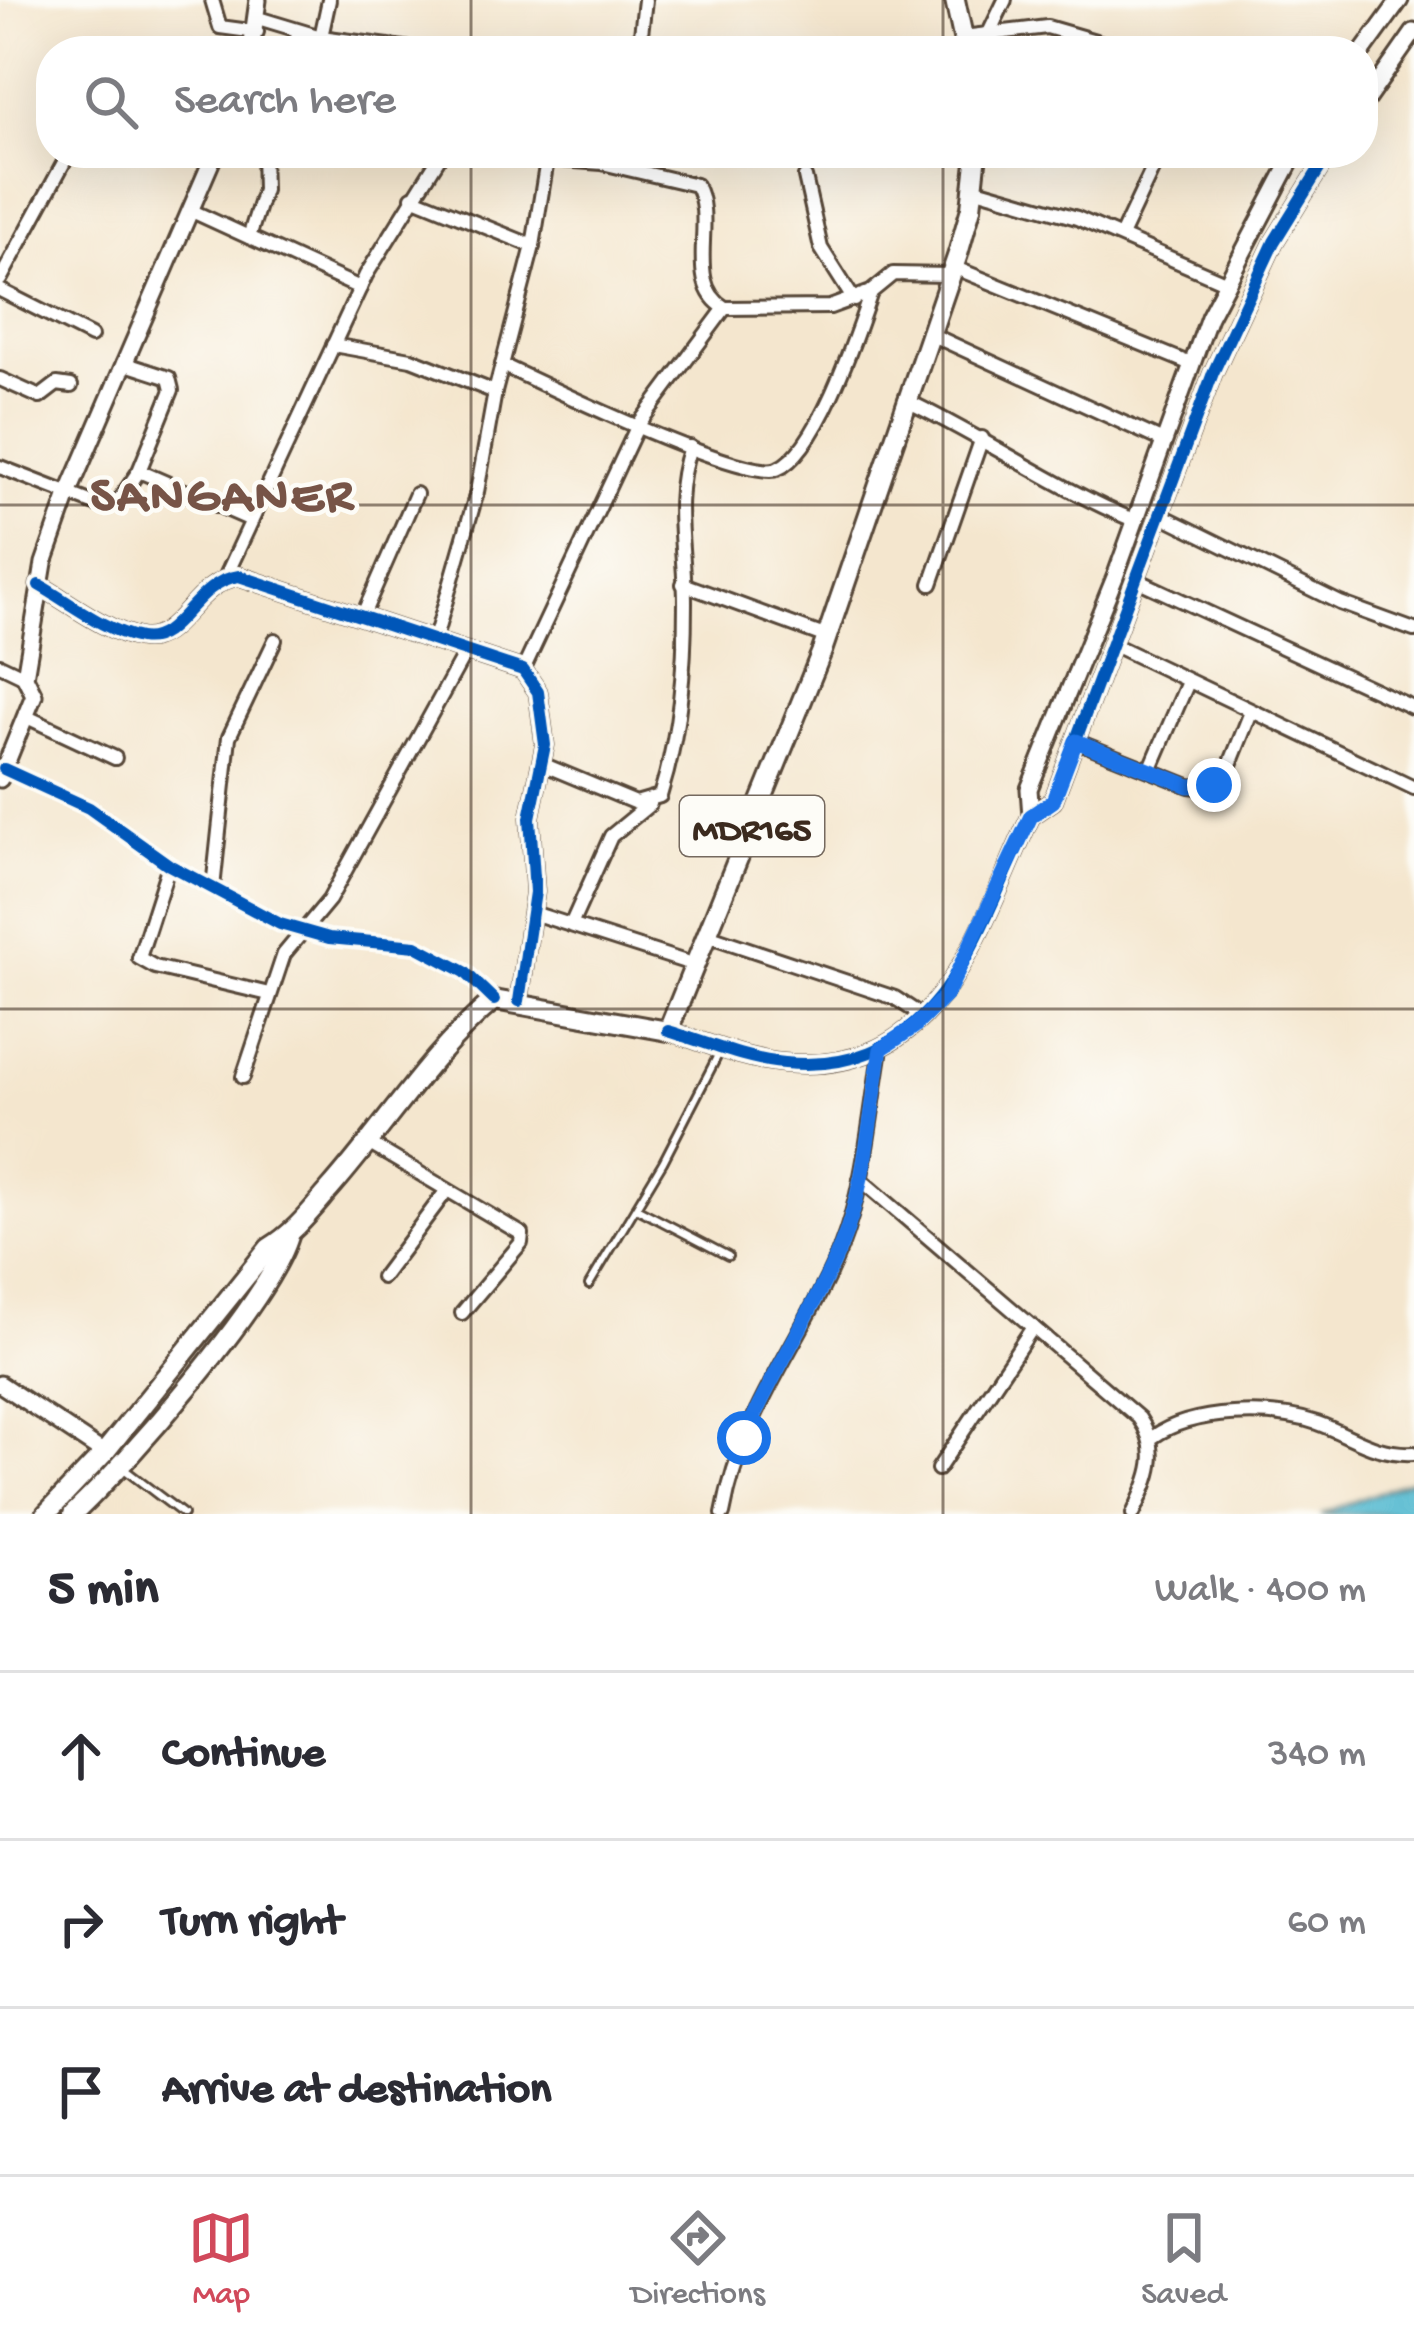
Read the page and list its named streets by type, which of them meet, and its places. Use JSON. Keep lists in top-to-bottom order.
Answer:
{
  "streets": {
    "main road": ["MDR165"]
  },
  "districts": ["SANGANER"],
  "page": {
    "search": "Search here",
    "heading": ["5 min", "Walk · 400 m"],
    "list": [
      ["Continue", "340 m"],
      ["Turn right", "60 m"],
      "Arrive at destination"
    ],
    "nav": ["Map", "Directions", "Saved"]
  }
}
